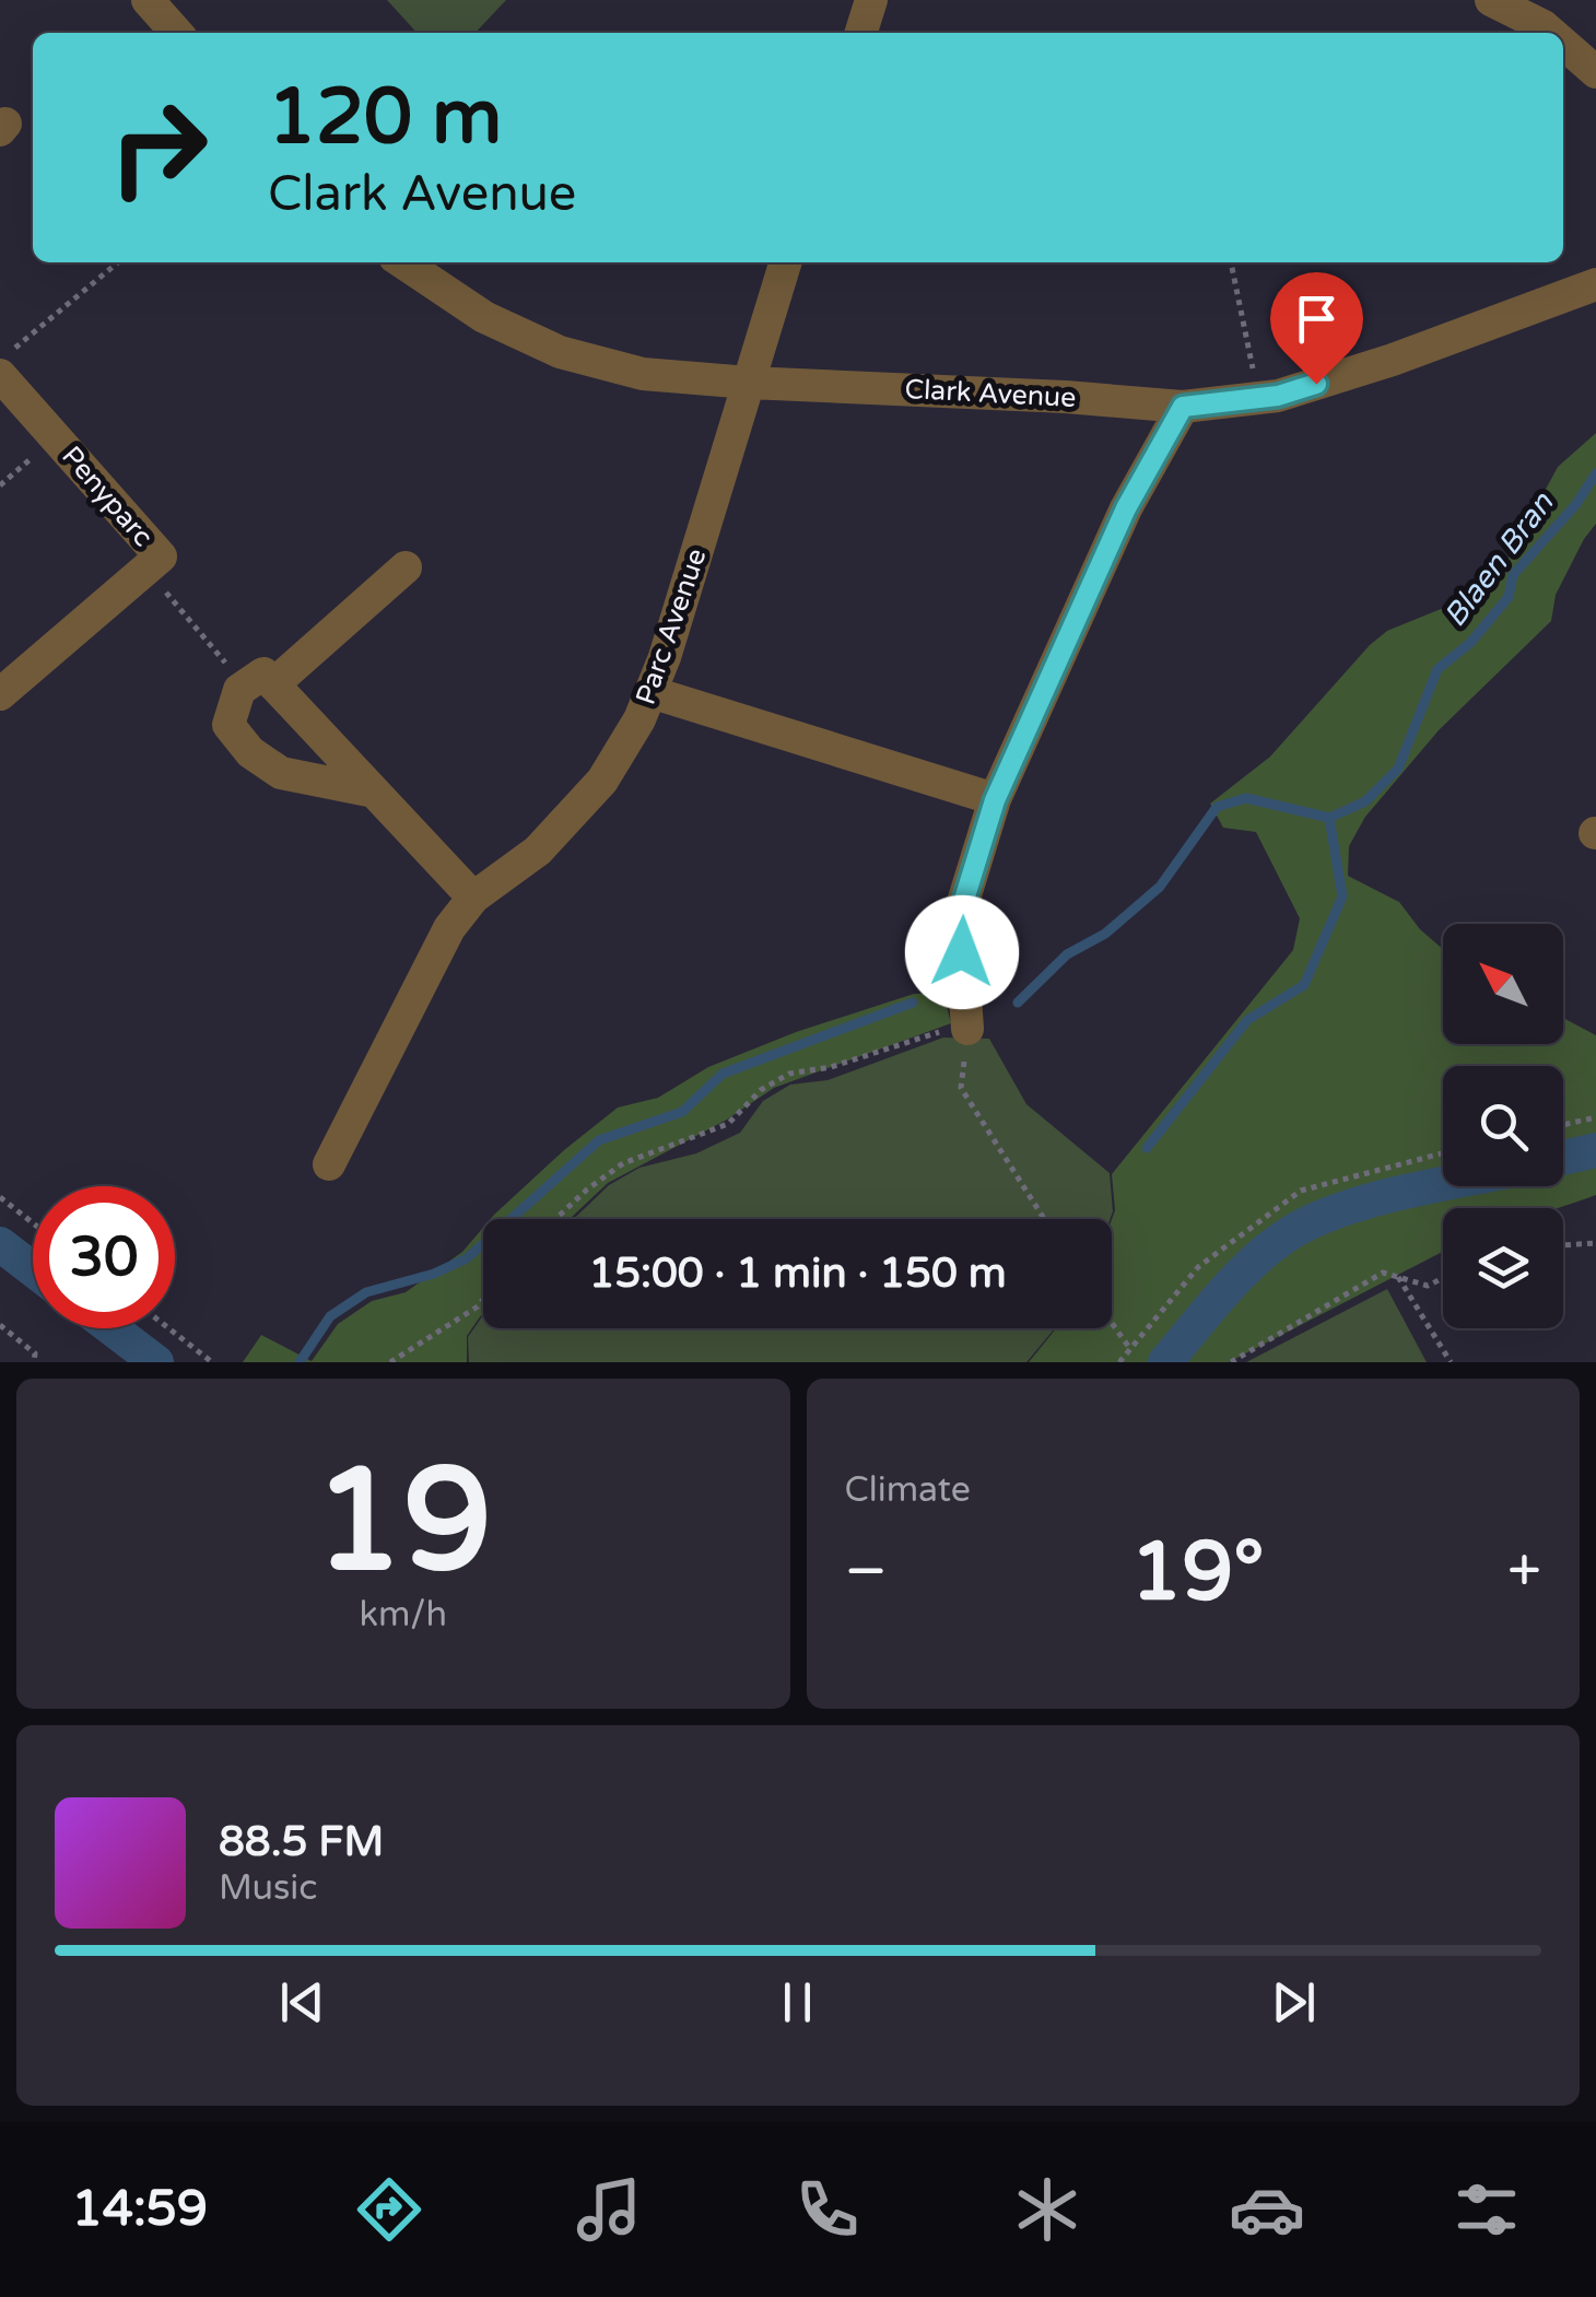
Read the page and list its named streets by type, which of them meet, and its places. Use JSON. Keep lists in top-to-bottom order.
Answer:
{
  "streets": {
    "street": ["Clark Avenue", "Penyparc", "Parc Avenue"]
  },
  "crossings": [
    ["Clark Avenue", "Parc Avenue"]
  ],
  "water": ["Blaen Bran"],
  "north": "top left",
  "page": {
    "turn": ["120 m", "Clark Avenue"],
    "limit": "30",
    "trip": "15:00 · 1 min · 150 m",
    "tile": [
      ["19", "km/h"],
      "Climate"
    ],
    "heat": ["−", "19°", "+"],
    "song": ["88.5 FM", "Music"],
    "tabs": "14:59"
  }
}
